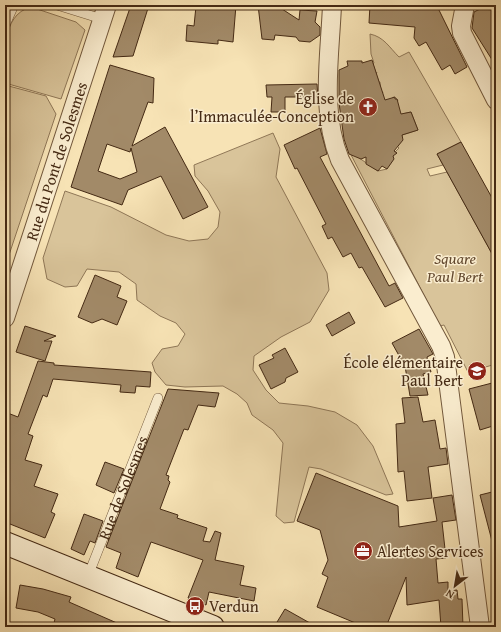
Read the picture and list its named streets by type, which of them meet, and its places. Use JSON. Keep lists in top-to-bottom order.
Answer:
{
  "streets": {
    "street": ["Rue du Pont de Solesmes"],
    "lane": ["Rue de Solesmes"]
  },
  "parks": ["Square Paul Bert"],
  "places": {
    "church": ["Église de l’Immaculée-Conception"],
    "school or university": ["École élémentaire Paul Bert"],
    "office": ["Alertes Services"],
    "bus stop": ["Verdun"]
  },
  "north": "bottom left"
}
